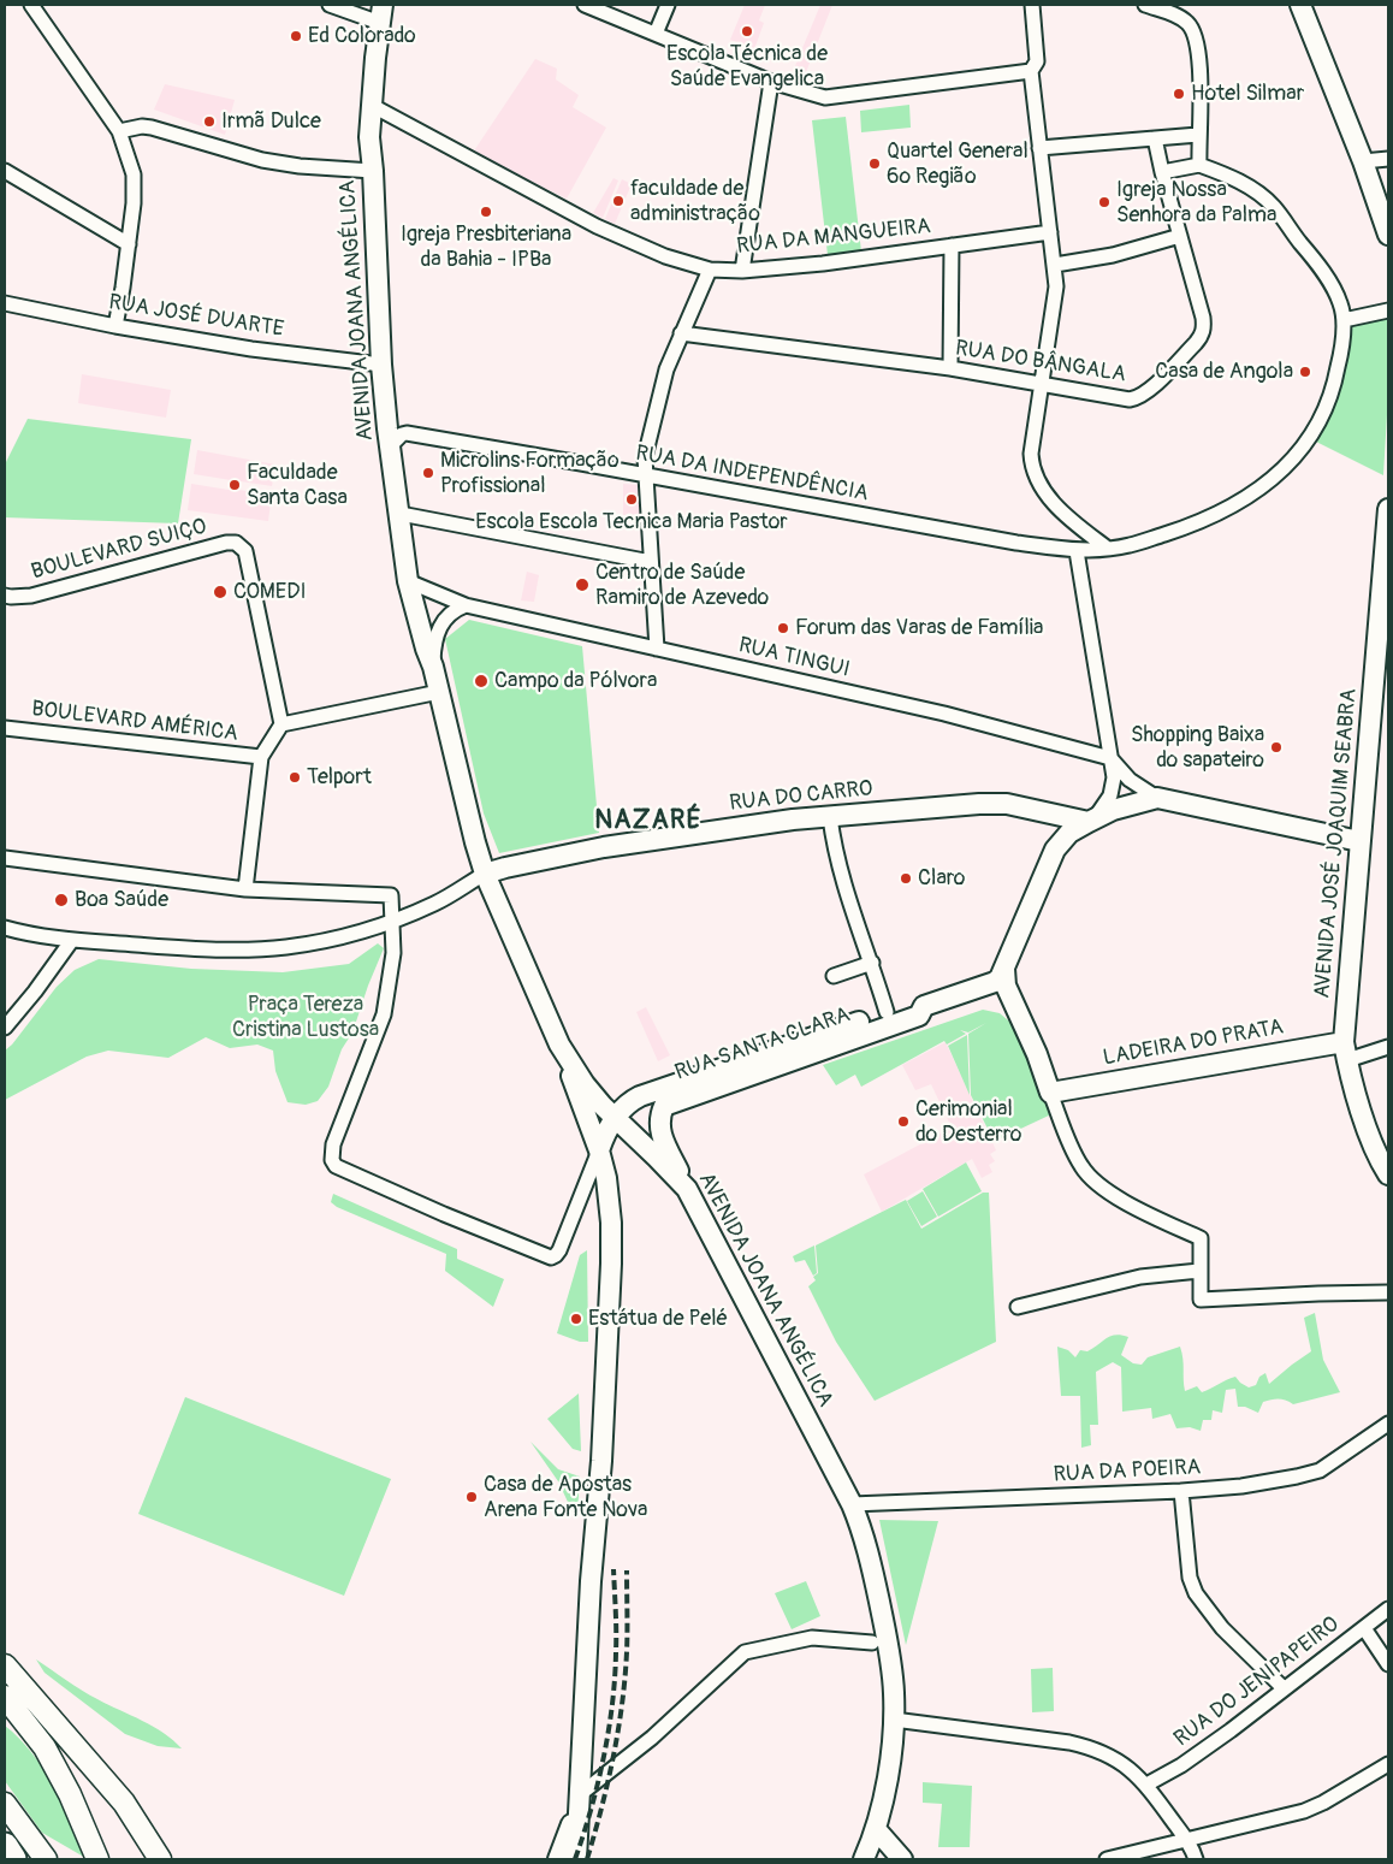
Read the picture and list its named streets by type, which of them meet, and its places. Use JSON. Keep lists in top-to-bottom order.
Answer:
{
  "streets": {
    "main road": [
      "AVENIDA JOANA ANGÉLICA",
      "RUA DO CARRO",
      "AVENIDA JOSÉ JOAQUIM SEABRA",
      "LADEIRA DO PRATA",
      "RUA SANTA CLARA"
    ],
    "street": [
      "RUA DA MANGUEIRA",
      "RUA JOSÉ DUARTE",
      "RUA DO BÂNGALA",
      "RUA DA INDEPENDÊNCIA",
      "BOULEVARD SUIÇO",
      "RUA TINGUI",
      "BOULEVARD AMÉRICA",
      "RUA DA POEIRA",
      "RUA DO JENIPAPEIRO"
    ]
  },
  "crossings": [
    ["RUA DA MANGUEIRA", "AVENIDA JOANA ANGÉLICA"],
    ["AVENIDA JOANA ANGÉLICA", "RUA JOSÉ DUARTE"],
    ["AVENIDA JOANA ANGÉLICA", "RUA DA INDEPENDÊNCIA"],
    ["AVENIDA JOANA ANGÉLICA", "RUA TINGUI"],
    ["AVENIDA JOANA ANGÉLICA", "RUA DO CARRO"],
    ["AVENIDA JOANA ANGÉLICA", "RUA SANTA CLARA"],
    ["AVENIDA JOANA ANGÉLICA", "RUA DA POEIRA"],
    ["AVENIDA JOSÉ JOAQUIM SEABRA", "LADEIRA DO PRATA"]
  ],
  "districts": ["NAZARÉ"],
  "parks": ["Praça Tereza Cristina Lustosa"],
  "places": [
    "Escola Técnica de Saúde Evangelica",
    "Ed Colorado",
    "Hotel Silmar",
    "Irmã Dulce",
    "Quartel General 6º Região",
    "faculdade de administração",
    "Igreja Nossa Senhora da Palma",
    "Igreja Presbiteriana da Bahia - IPBa",
    "Casa de Angola",
    "Microlins Formação Profissional",
    "Faculdade Santa Casa",
    "Escola Escola Tecnica Maria Pastor",
    "Centro de Saúde Ramiro de Azevedo",
    "COMEDI",
    "Forum das Varas de Família",
    "Campo da Pólvora",
    "Shopping Baixa do sapateiro",
    "Telport",
    "Claro",
    "Boa Saúde",
    "Cerimonial do Desterro",
    "Estátua de Pelé",
    "Casa de Apostas Arena Fonte Nova"
  ]
}
